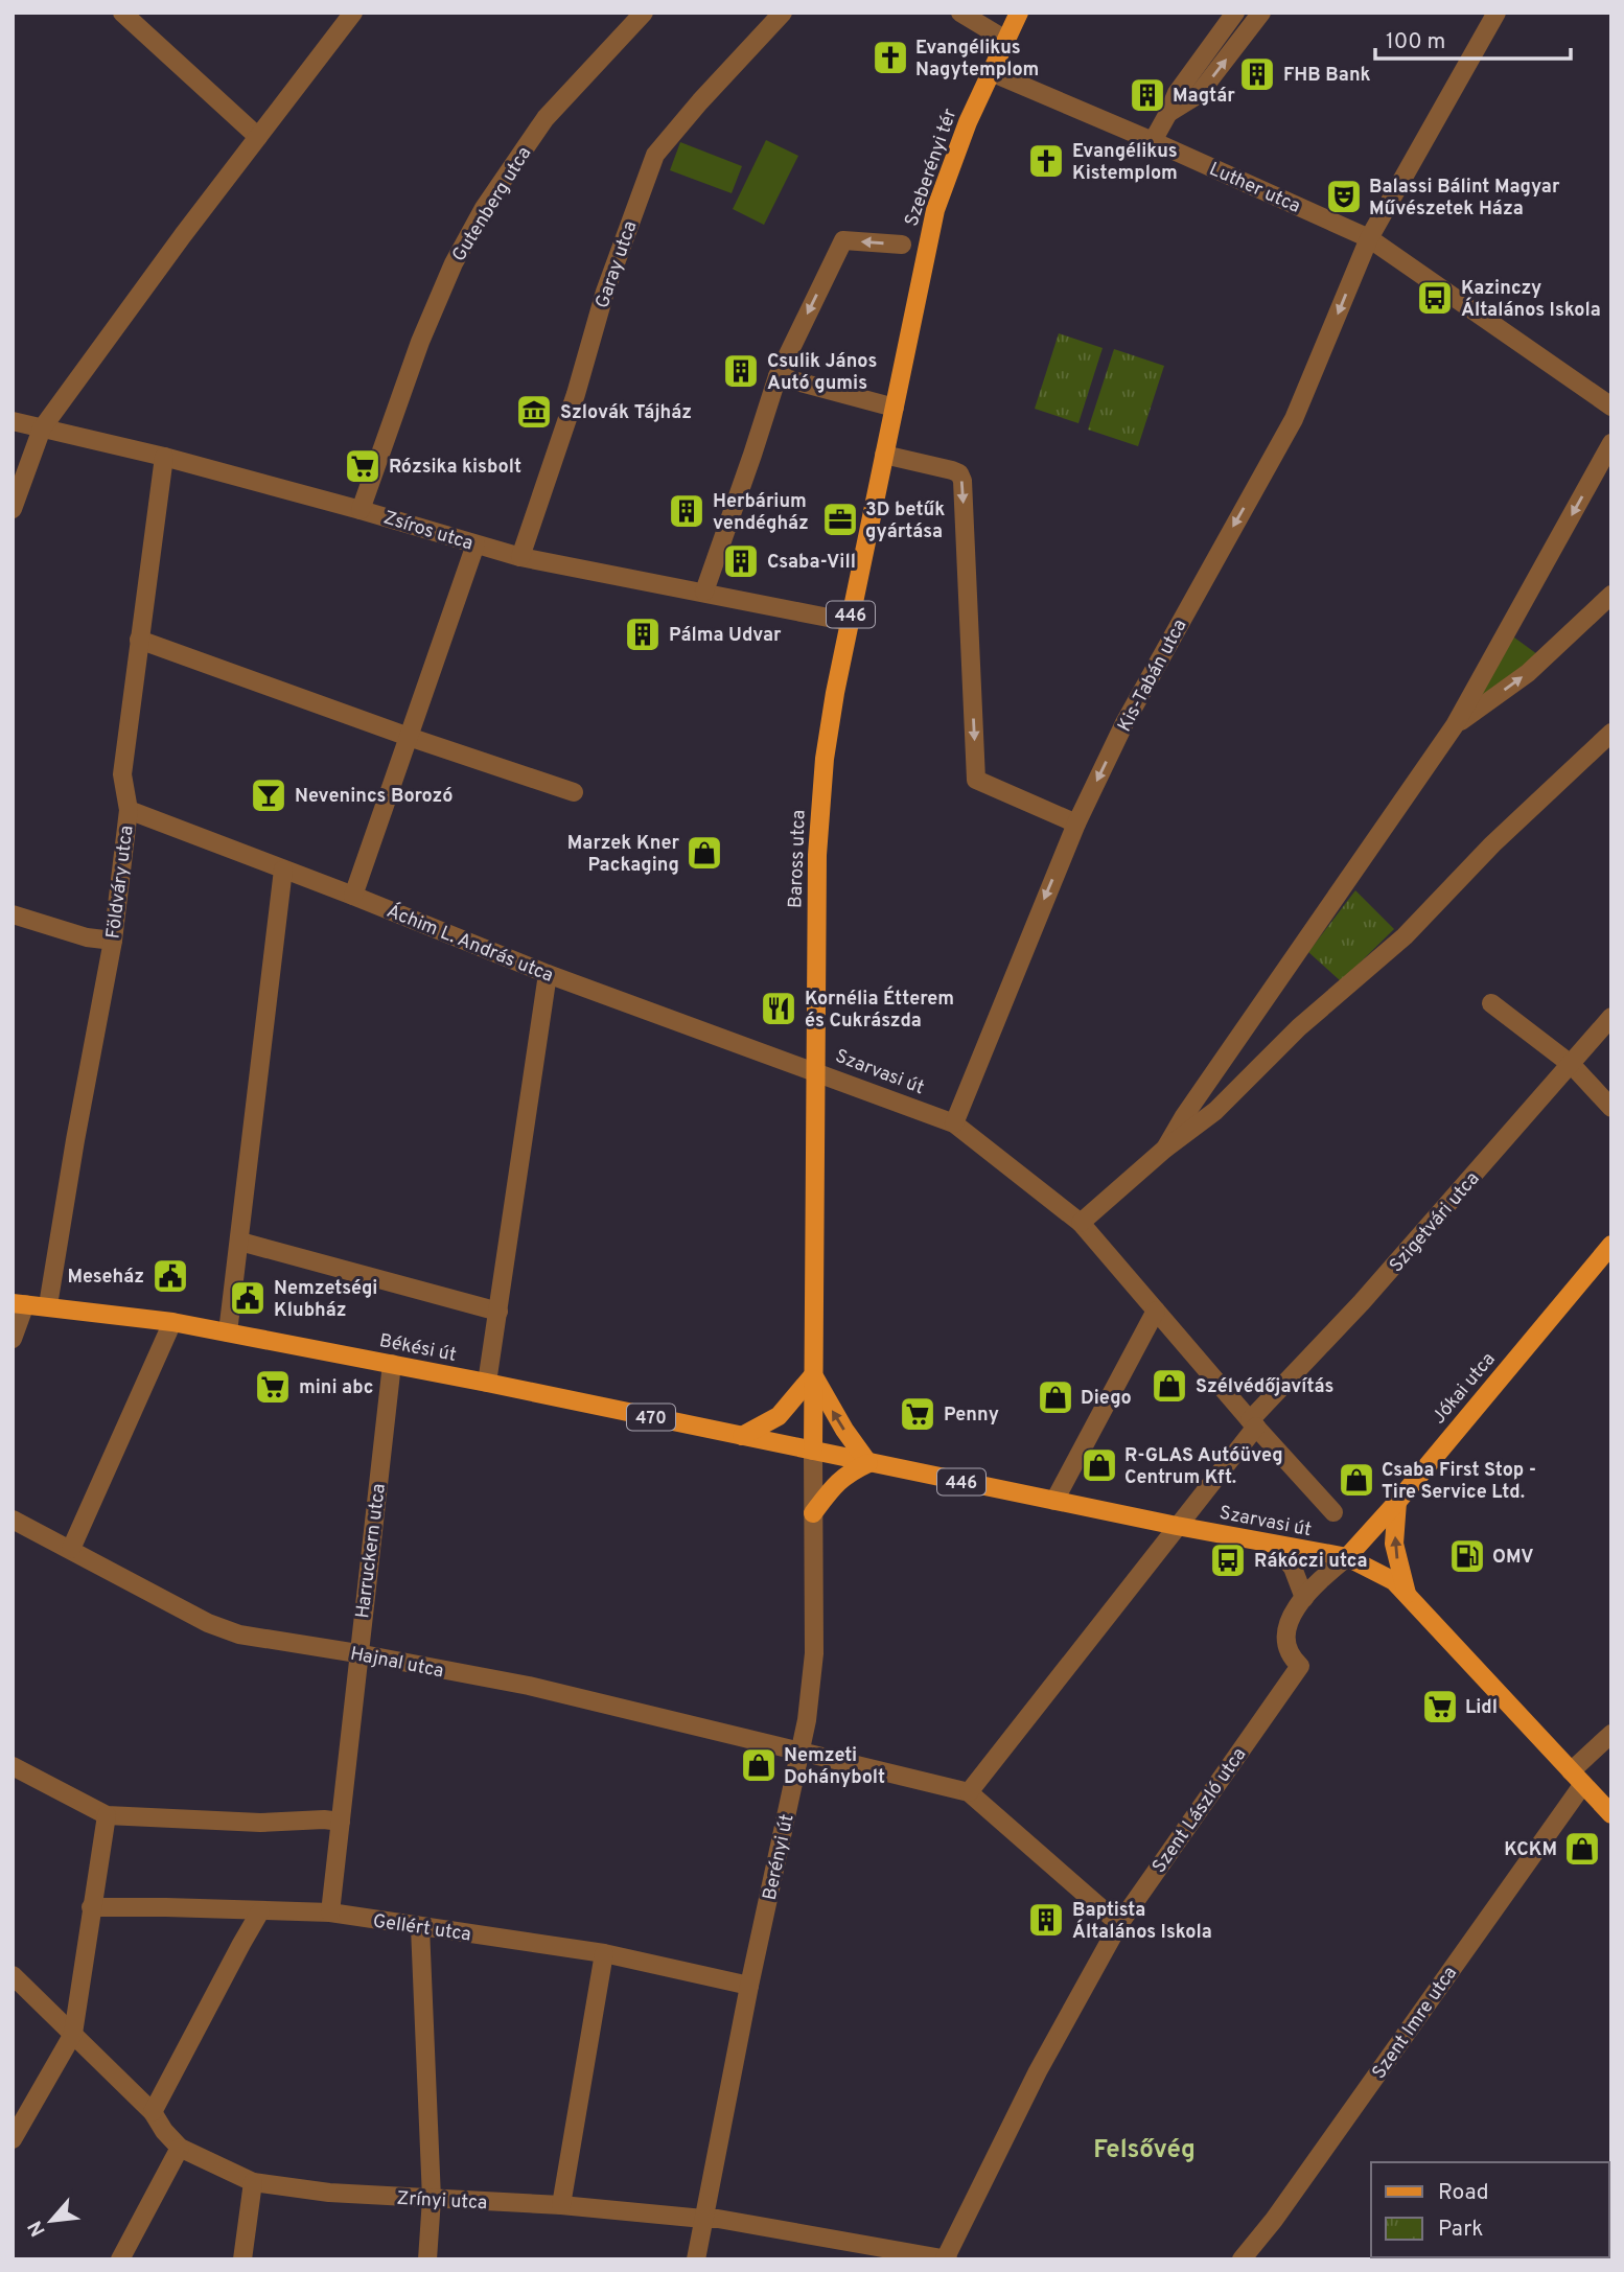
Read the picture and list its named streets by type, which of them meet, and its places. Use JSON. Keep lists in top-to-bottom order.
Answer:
{
  "streets": {
    "main road": [
      "Szeberényi tér",
      "446",
      "Baross utca",
      "Szarvasi út",
      "Békési út",
      "Jókai utca",
      "470"
    ],
    "street": [
      "Luther utca",
      "Gutenberg utca",
      "Garay utca",
      "Zsíros utca",
      "Kis-Tabán utca",
      "Földváry utca",
      "Áchim L. András utca",
      "Szigetvári utca",
      "Harruckern utca",
      "Hajnal utca",
      "Szent László utca",
      "Berényi út",
      "Gellért utca",
      "Szent Imre utca",
      "Zrínyi utca"
    ]
  },
  "crossings": [
    ["Szeberényi tér", "Luther utca"],
    ["Szeberényi tér", "446"],
    ["Szeberényi tér", "Baross utca"],
    ["Luther utca", "446"],
    ["Luther utca", "Kis-Tabán utca"],
    ["Gutenberg utca", "Zsíros utca"],
    ["Garay utca", "Zsíros utca"],
    ["Zsíros utca", "Baross utca"],
    ["Zsíros utca", "Földváry utca"],
    ["446", "Baross utca"],
    ["446", "Szarvasi út"],
    ["Kis-Tabán utca", "Szarvasi út"],
    ["Baross utca", "Áchim L. András utca"],
    ["Baross utca", "Szarvasi út"],
    ["Baross utca", "Békési út"],
    ["Baross utca", "Berényi út"],
    ["Földváry utca", "Áchim L. András utca"],
    ["Földváry utca", "Békési út"],
    ["Áchim L. András utca", "Szarvasi út"],
    ["Szarvasi út", "Szigetvári utca"],
    ["Szarvasi út", "Békési út"],
    ["Szarvasi út", "Jókai utca"],
    ["Szarvasi út", "Szent László utca"],
    ["Szarvasi út", "Berényi út"],
    ["Szarvasi út", "Szent Imre utca"],
    ["Szigetvári utca", "Hajnal utca"],
    ["Békési út", "Harruckern utca"],
    ["Békési út", "Berényi út"],
    ["Jókai utca", "Szent László utca"],
    ["Harruckern utca", "Hajnal utca"],
    ["Harruckern utca", "Gellért utca"],
    ["Hajnal utca", "Berényi út"],
    ["Szent László utca", "Zrínyi utca"],
    ["Berényi út", "Gellért utca"],
    ["Berényi út", "Zrínyi utca"]
  ],
  "one_way": ["Szeberényi tér", "Kis-Tabán utca"],
  "districts": ["Felsővég"],
  "places": {
    "church": ["Evangélikus Nagytemplom", "Evangélikus Kistemplom"],
    "building": [
      "FHB Bank",
      "Magtár",
      "Csulik János Autó gumis",
      "Herbárium vendégház",
      "Csaba-Vill",
      "Pálma Udvar",
      "Baptista Általános Iskola"
    ],
    "theatre": ["Balassi Bálint Magyar Művészetek Háza"],
    "bus stop": ["Kazinczy Általános Iskola", "Rákóczi utca"],
    "museum": ["Szlovák Tájház"],
    "supermarket": [
      "Rózsika kisbolt",
      "mini abc",
      "Penny",
      "Lidl"
    ],
    "office": ["3D betűk gyártása"],
    "bar": ["Nevenincs Borozó"],
    "shop": [
      "Marzek Kner Packaging",
      "Szélvédőjavítás",
      "Diego",
      "R-GLAS Autóüveg Centrum Kft.",
      "Csaba First Stop - Tire Service Ltd.",
      "Nemzeti Dohánybolt",
      "KCKM"
    ],
    "restaurant": ["Kornélia Étterem és Cukrászda"],
    "public building": ["Meseház", "Nemzetségi Klubház"],
    "fuel station": ["OMV"]
  },
  "legend": ["Road", "Park"],
  "scale_bar": "100 m",
  "north": "bottom left"
}
